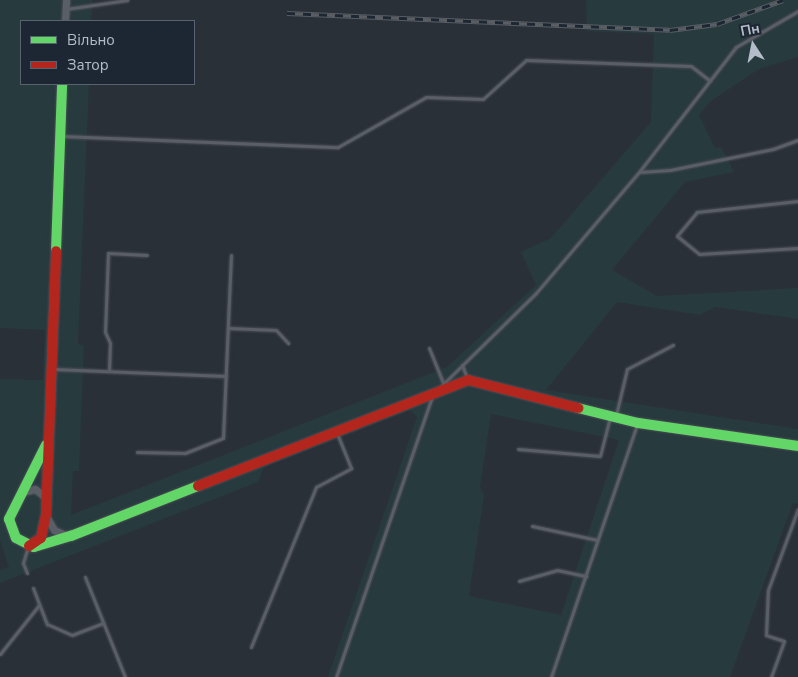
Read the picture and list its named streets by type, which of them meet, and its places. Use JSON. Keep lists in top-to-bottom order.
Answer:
{
  "legend": ["Вільно", "Затор"],
  "north": "top"
}
